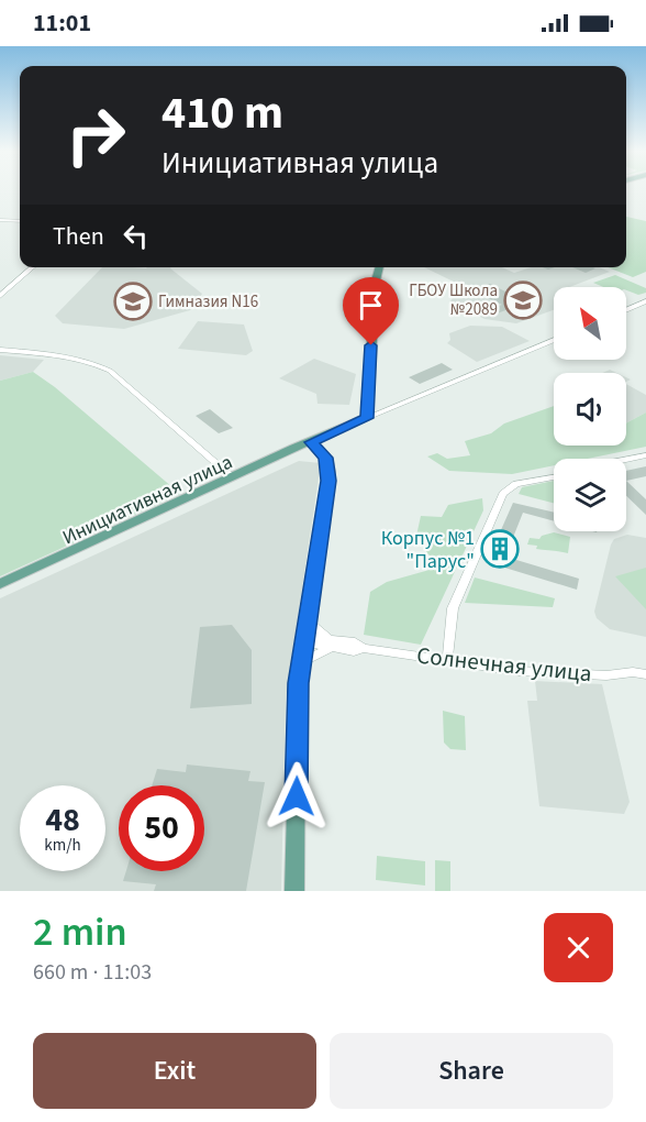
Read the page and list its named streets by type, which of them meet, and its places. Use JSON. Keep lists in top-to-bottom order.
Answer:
{
  "streets": {
    "main road": ["Инициативная улица"],
    "street": ["Солнечная улица"]
  },
  "places": {
    "school or university": ["ГБОУ Школа №2089", "Гимназия N16"],
    "building": ["Корпус №1 \"Парус\""]
  },
  "north": "top left",
  "page": {
    "status": "11:01",
    "turn": ["410 m", "Инициативная улица"],
    "then": "Then",
    "speed": "48 km/h",
    "limit": "50",
    "heading": ["2 min", "660 m · 11:03"],
    "buttons": ["Exit", "Share"]
  }
}
